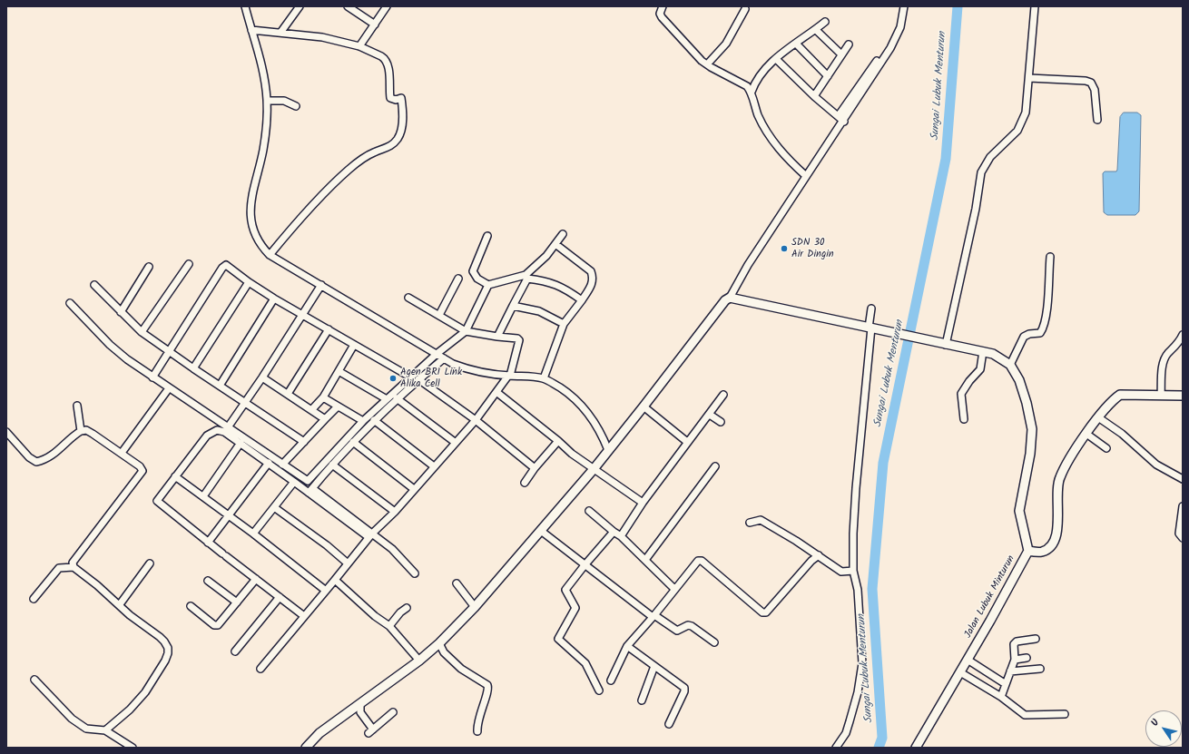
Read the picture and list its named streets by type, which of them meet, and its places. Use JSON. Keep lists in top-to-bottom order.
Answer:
{
  "streets": {
    "street": ["Jalan Lubuk Minturun"]
  },
  "water": ["Sungai Lubuk Menturun"],
  "places": ["SDN 30 Air Dingin", "Agen BRI Link Alika Cell"],
  "north": "top left"
}
